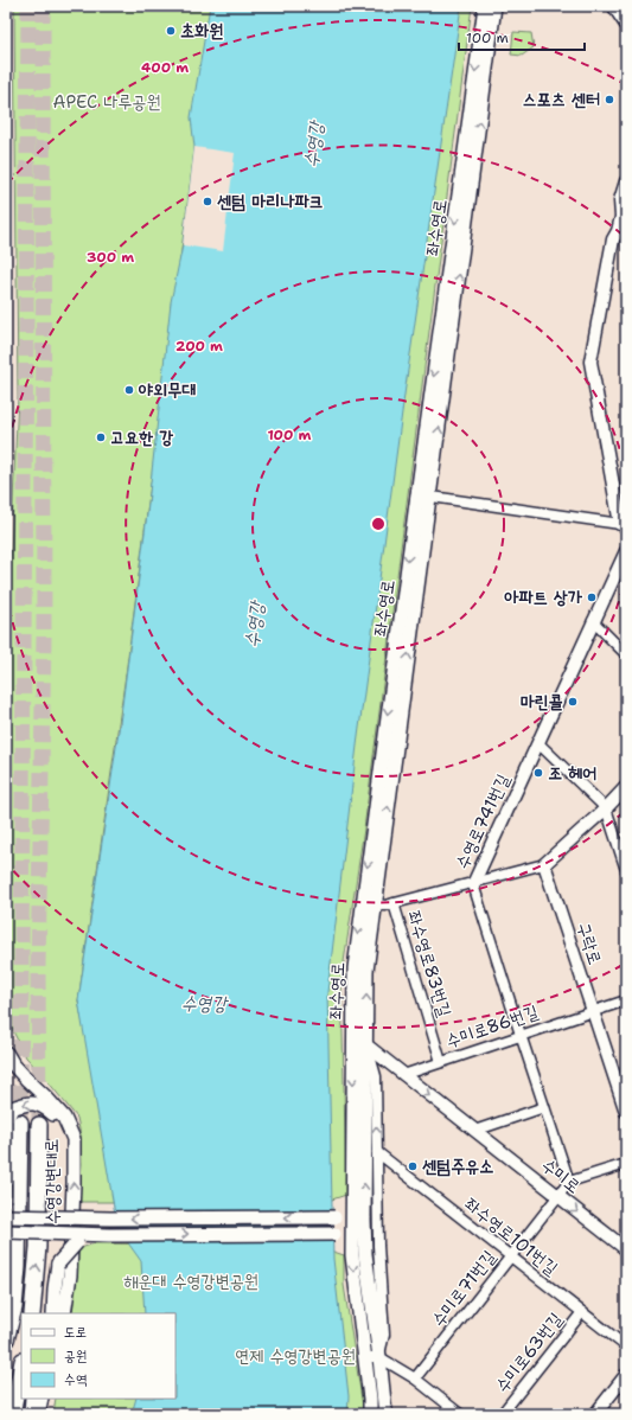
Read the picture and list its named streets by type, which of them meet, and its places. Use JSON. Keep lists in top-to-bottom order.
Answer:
{
  "streets": {
    "main road": ["좌수영로", "수영강변대로"],
    "street": [
      "수영로741번길",
      "구락로",
      "좌수영로83번길",
      "수미로86번길",
      "수미로",
      "좌수영로101번길",
      "수미로71번길",
      "수미로63번길"
    ]
  },
  "crossings": [
    ["좌수영로", "좌수영로83번길"],
    ["좌수영로", "수미로"],
    ["수영로741번길", "좌수영로83번길"],
    ["수영로741번길", "수미로86번길"],
    ["구락로", "좌수영로83번길"],
    ["구락로", "수미로86번길"],
    ["좌수영로83번길", "수미로86번길"],
    ["수미로86번길", "수미로"],
    ["수미로", "수미로71번길"],
    ["좌수영로101번길", "수미로71번길"],
    ["좌수영로101번길", "수미로63번길"]
  ],
  "one_way": ["수미로", "수영강변대로"],
  "water": ["수영강"],
  "parks": ["APEC 나루공원", "해운대 수영강변공원", "연제 수영강변공원"],
  "places": [
    "초화원",
    "스포츠 센터",
    "센텀 마리나파크",
    "야외무대",
    "고요한 강",
    "아파트 상가",
    "마린콜",
    "조 헤어",
    "센텀주유소"
  ],
  "legend": ["도로", "공원", "수역"],
  "scale_bar": "100 m",
  "rings": [
    "400 m",
    "300 m",
    "200 m",
    "100 m"
  ]
}
